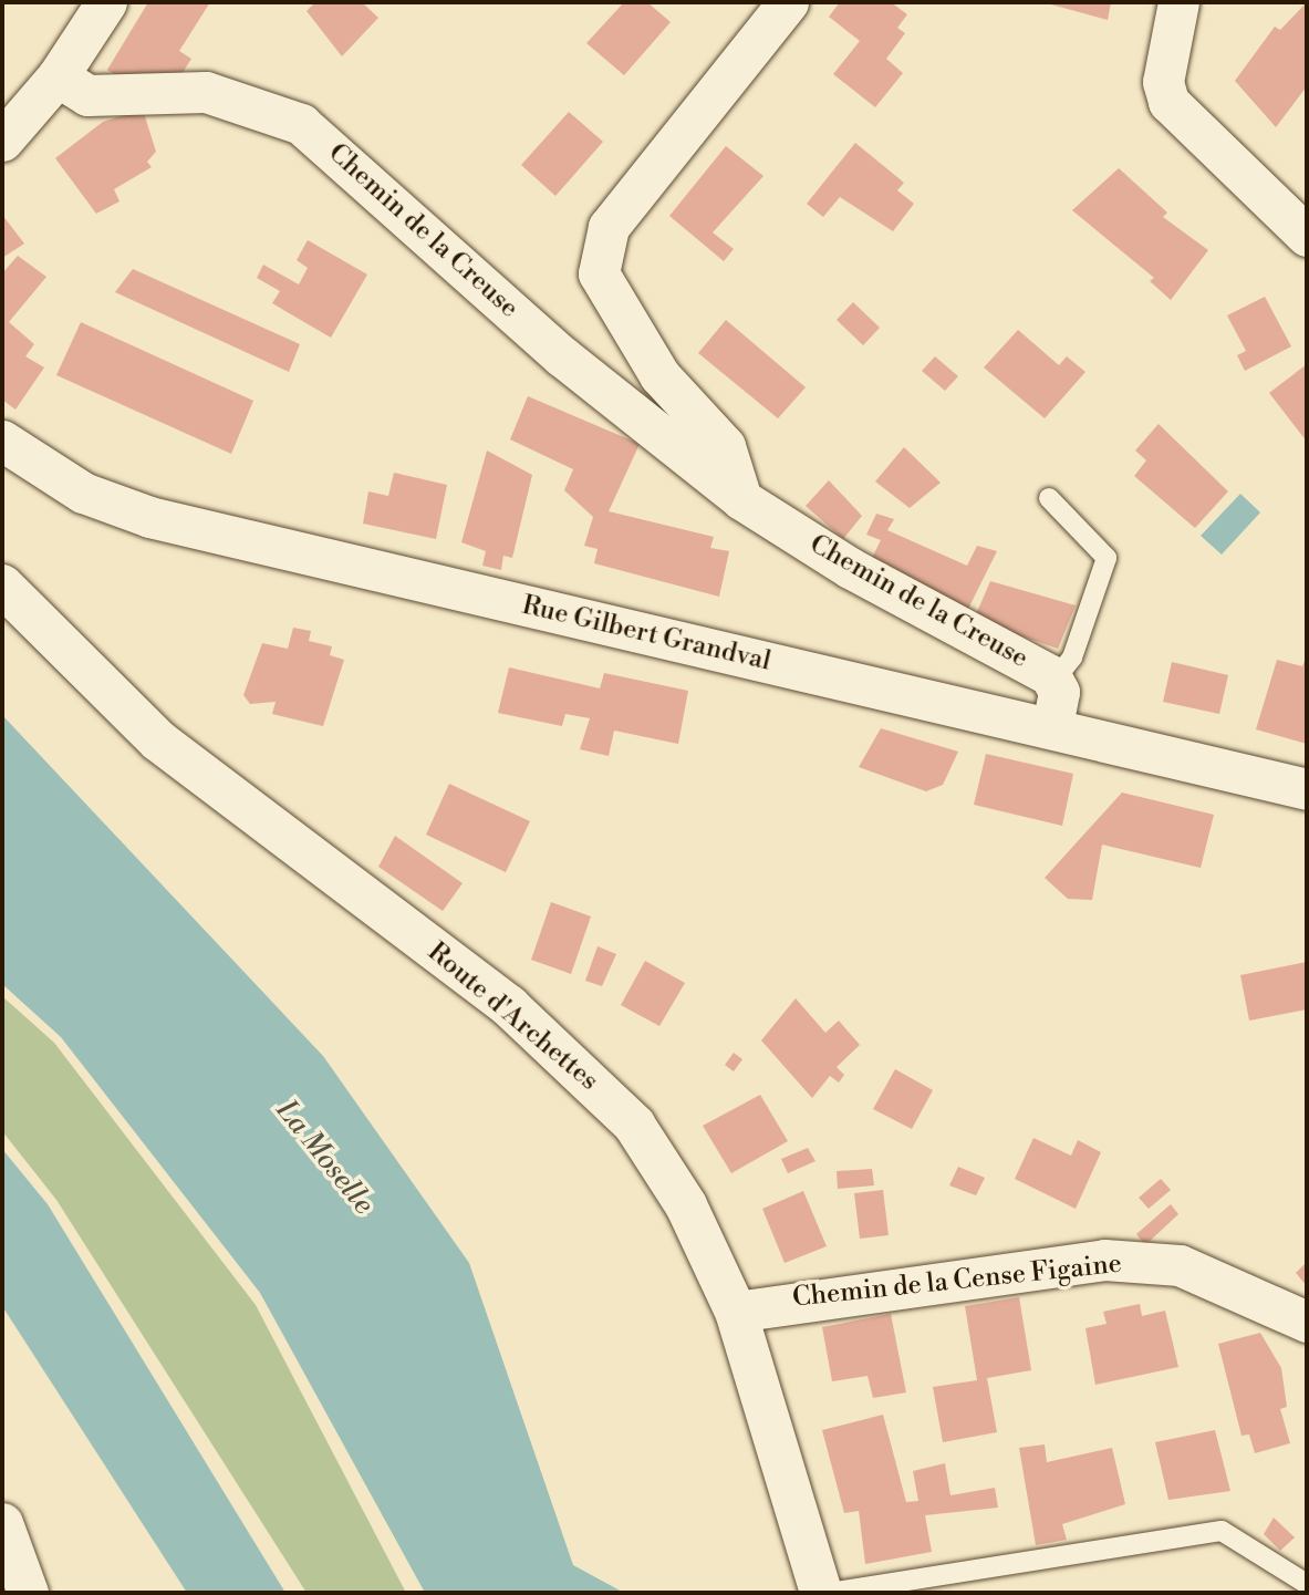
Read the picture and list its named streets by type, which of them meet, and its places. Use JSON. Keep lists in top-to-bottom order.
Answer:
{
  "streets": {
    "street": [
      "Chemin de la Creuse",
      "Rue Gilbert Grandval",
      "Route d'Archettes",
      "Chemin de la Cense Figaine"
    ]
  },
  "crossings": [
    ["Chemin de la Creuse", "Rue Gilbert Grandval"],
    ["Route d'Archettes", "Chemin de la Cense Figaine"]
  ],
  "water": ["La Moselle"]
}
